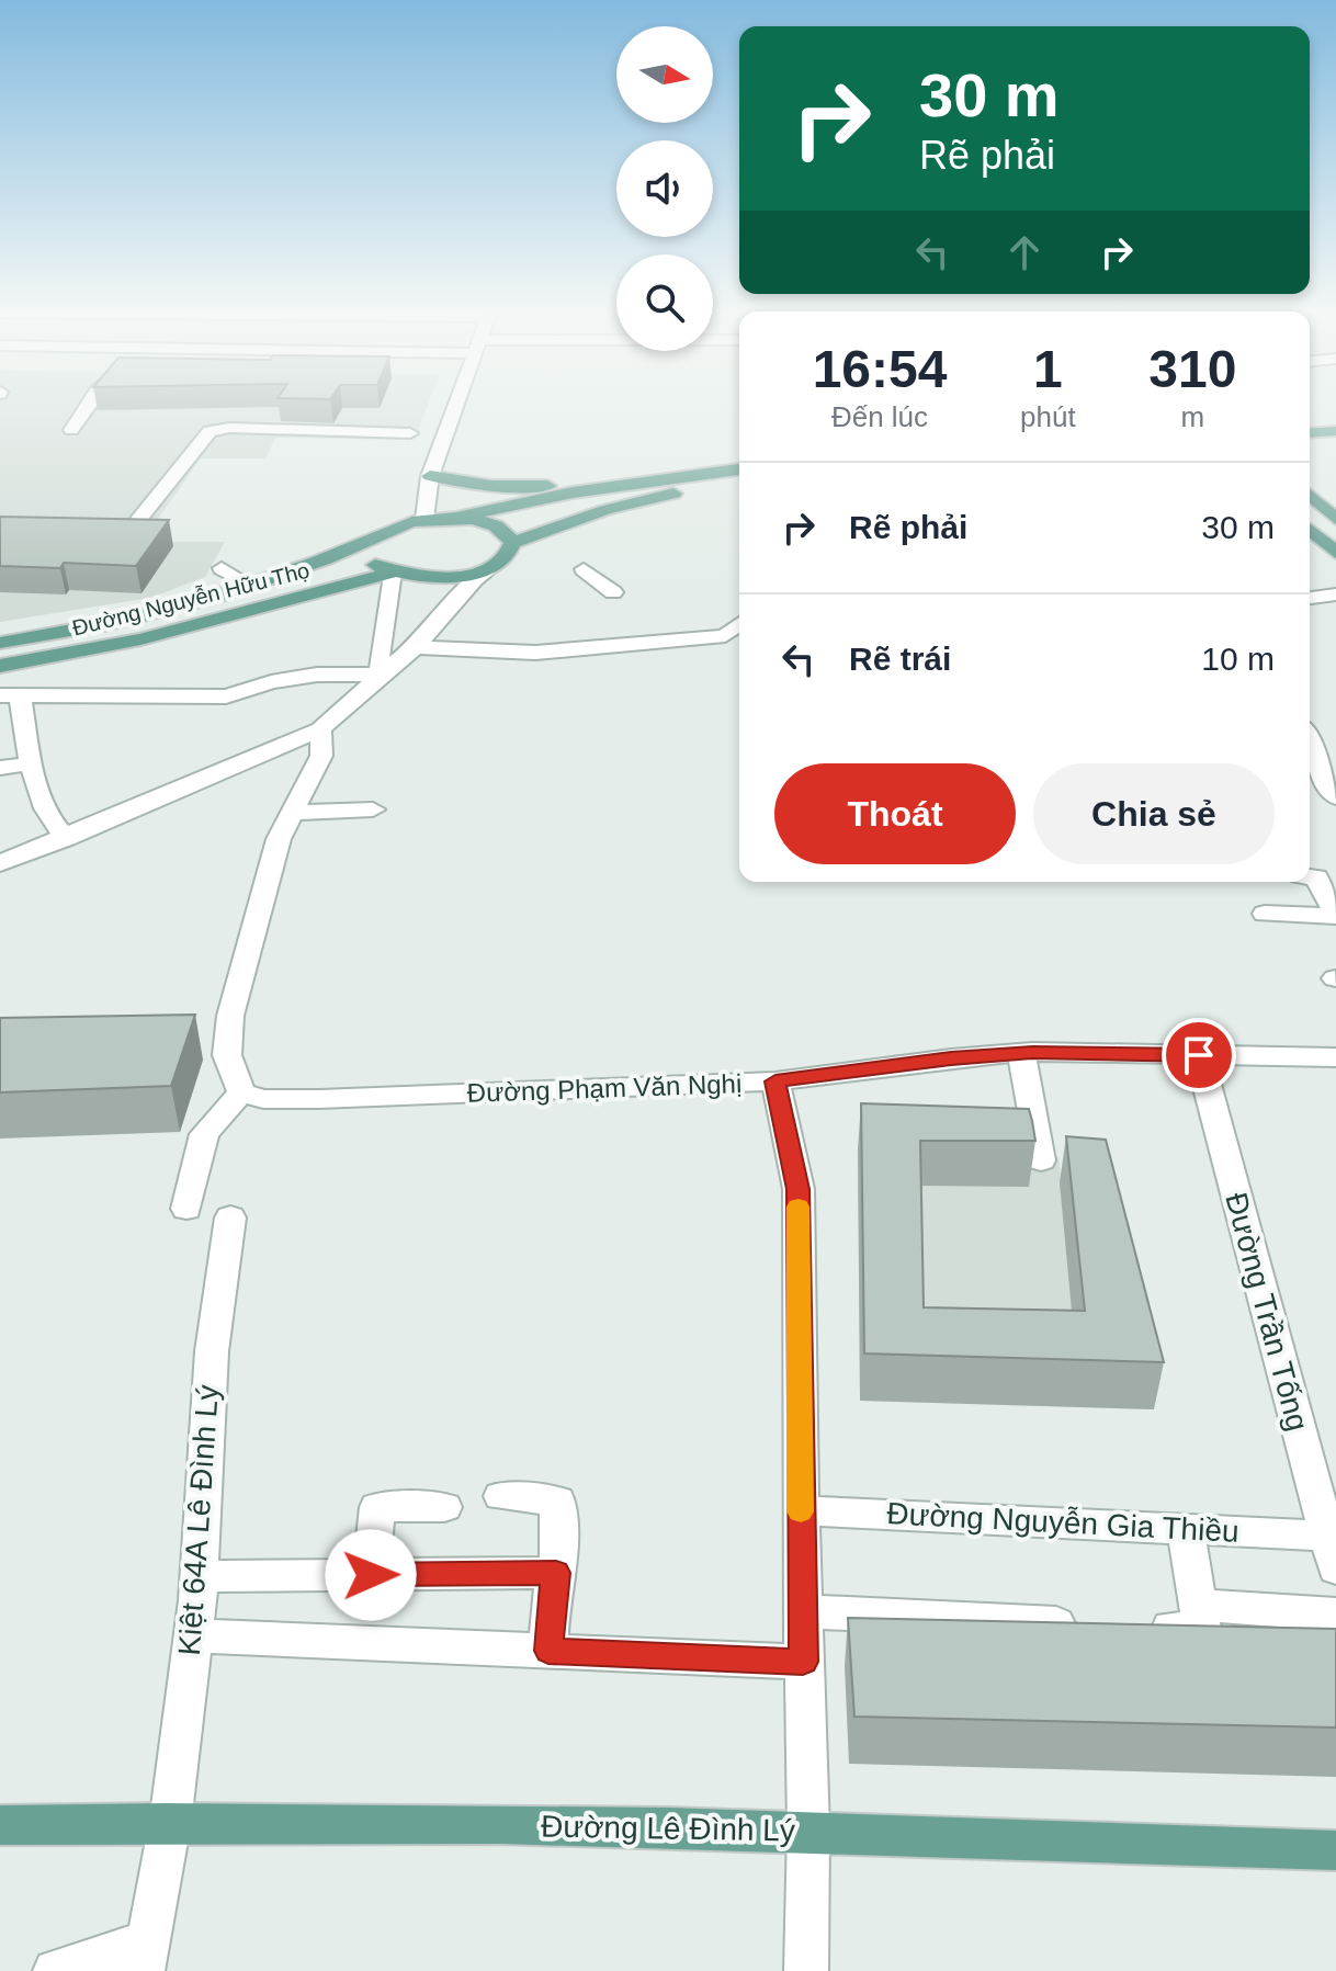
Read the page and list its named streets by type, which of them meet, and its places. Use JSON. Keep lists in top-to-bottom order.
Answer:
{
  "streets": {
    "main road": ["Đường Nguyễn Hữu Thọ", "Đường Lê Đình Lý"],
    "street": [
      "Đường Phạm Văn Nghị",
      "Đường Trần Tống",
      "Kiệt 64A Lê Đình Lý",
      "Đường Nguyễn Gia Thiều"
    ]
  },
  "crossings": [
    ["Đường Phạm Văn Nghị", "Đường Trần Tống"],
    ["Đường Trần Tống", "Đường Nguyễn Gia Thiều"],
    ["Kiệt 64A Lê Đình Lý", "Đường Lê Đình Lý"]
  ],
  "north": "right",
  "page": {
    "turn": ["30 m", "Rẽ phải"],
    "eta": [
      "16:54",
      "Đến lúc",
      "1",
      "phút",
      "310",
      "m"
    ],
    "list": [
      {
        "name": "Rẽ phải",
        "value": "30 m"
      },
      {
        "name": "Rẽ trái",
        "value": "10 m"
      }
    ],
    "buttons": ["Thoát", "Chia sẻ"]
  }
}
